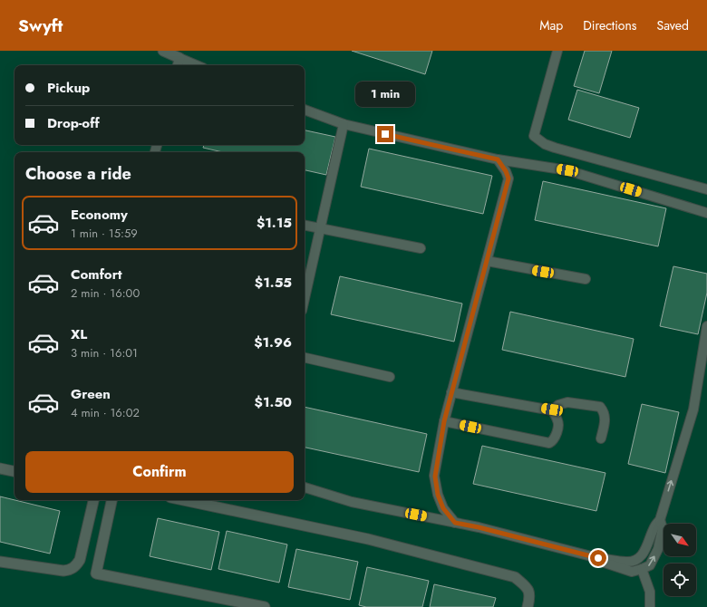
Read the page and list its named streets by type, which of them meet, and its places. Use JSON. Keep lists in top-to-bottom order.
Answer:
{
  "north": "bottom right",
  "page": {
    "header": "Swyft",
    "nav": ["Map", "Directions", "Saved"],
    "banner": ["Pickup", "Drop-off"],
    "bubble": "1 min",
    "heading": "Choose a ride",
    "list": [
      {
        "name": "Economy",
        "note": "1 min · 15:59",
        "value": "$1.15"
      },
      {
        "name": "Comfort",
        "note": "2 min · 16:00",
        "value": "$1.55"
      },
      {
        "name": "XL",
        "note": "3 min · 16:01",
        "value": "$1.96"
      },
      {
        "name": "Green",
        "note": "4 min · 16:02",
        "value": "$1.50"
      }
    ],
    "buttons": "Confirm"
  }
}
